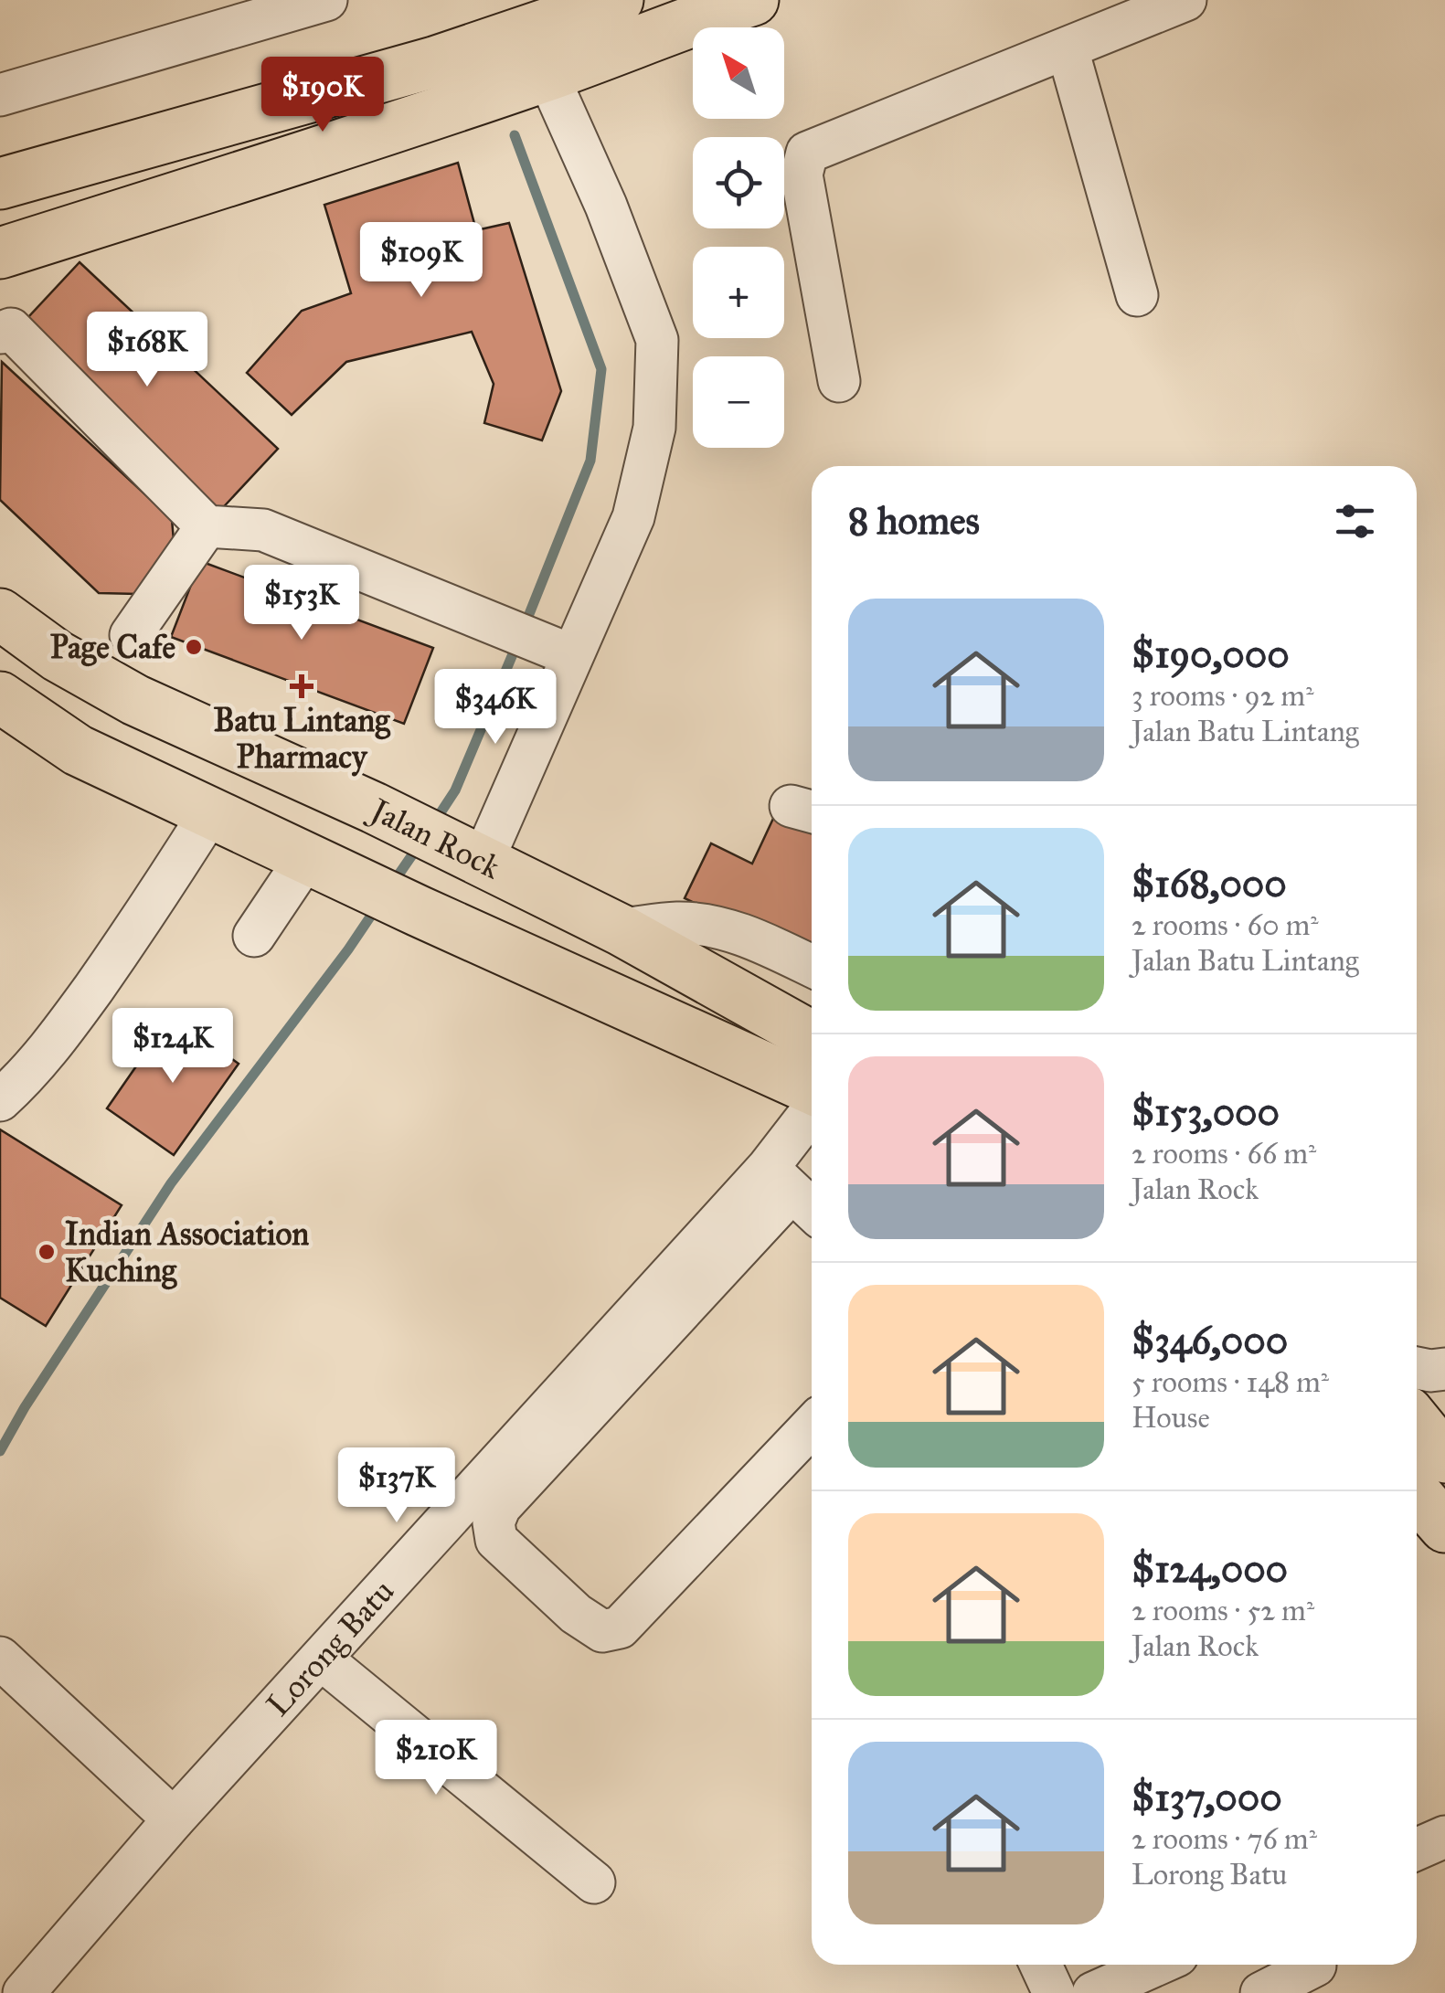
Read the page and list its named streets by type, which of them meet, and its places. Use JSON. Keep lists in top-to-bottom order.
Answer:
{
  "streets": {
    "main road": ["Jalan Rock"],
    "street": ["Lorong Batu"]
  },
  "places": {
    "other": ["Page Cafe", "Indian Association Kuching"],
    "health": ["Batu Lintang Pharmacy"]
  },
  "north": "top left",
  "page": {
    "map_buttons": ["+", "−"],
    "price": [
      "$190K",
      "$109K",
      "$168K",
      "$153K",
      "$346K",
      "$124K",
      "$137K",
      "$210K"
    ],
    "heading": "8 homes",
    "list": [
      {
        "name": "$190,000",
        "note": "3 rooms · 92 m² · Jalan Batu Lintang"
      },
      {
        "name": "$168,000",
        "note": "2 rooms · 60 m² · Jalan Batu Lintang"
      },
      {
        "name": "$153,000",
        "note": "2 rooms · 66 m² · Jalan Rock"
      },
      {
        "name": "$346,000",
        "note": "5 rooms · 148 m² · House"
      },
      {
        "name": "$124,000",
        "note": "2 rooms · 52 m² · Jalan Rock"
      },
      {
        "name": "$137,000",
        "note": "2 rooms · 76 m² · Lorong Batu"
      }
    ]
  }
}
